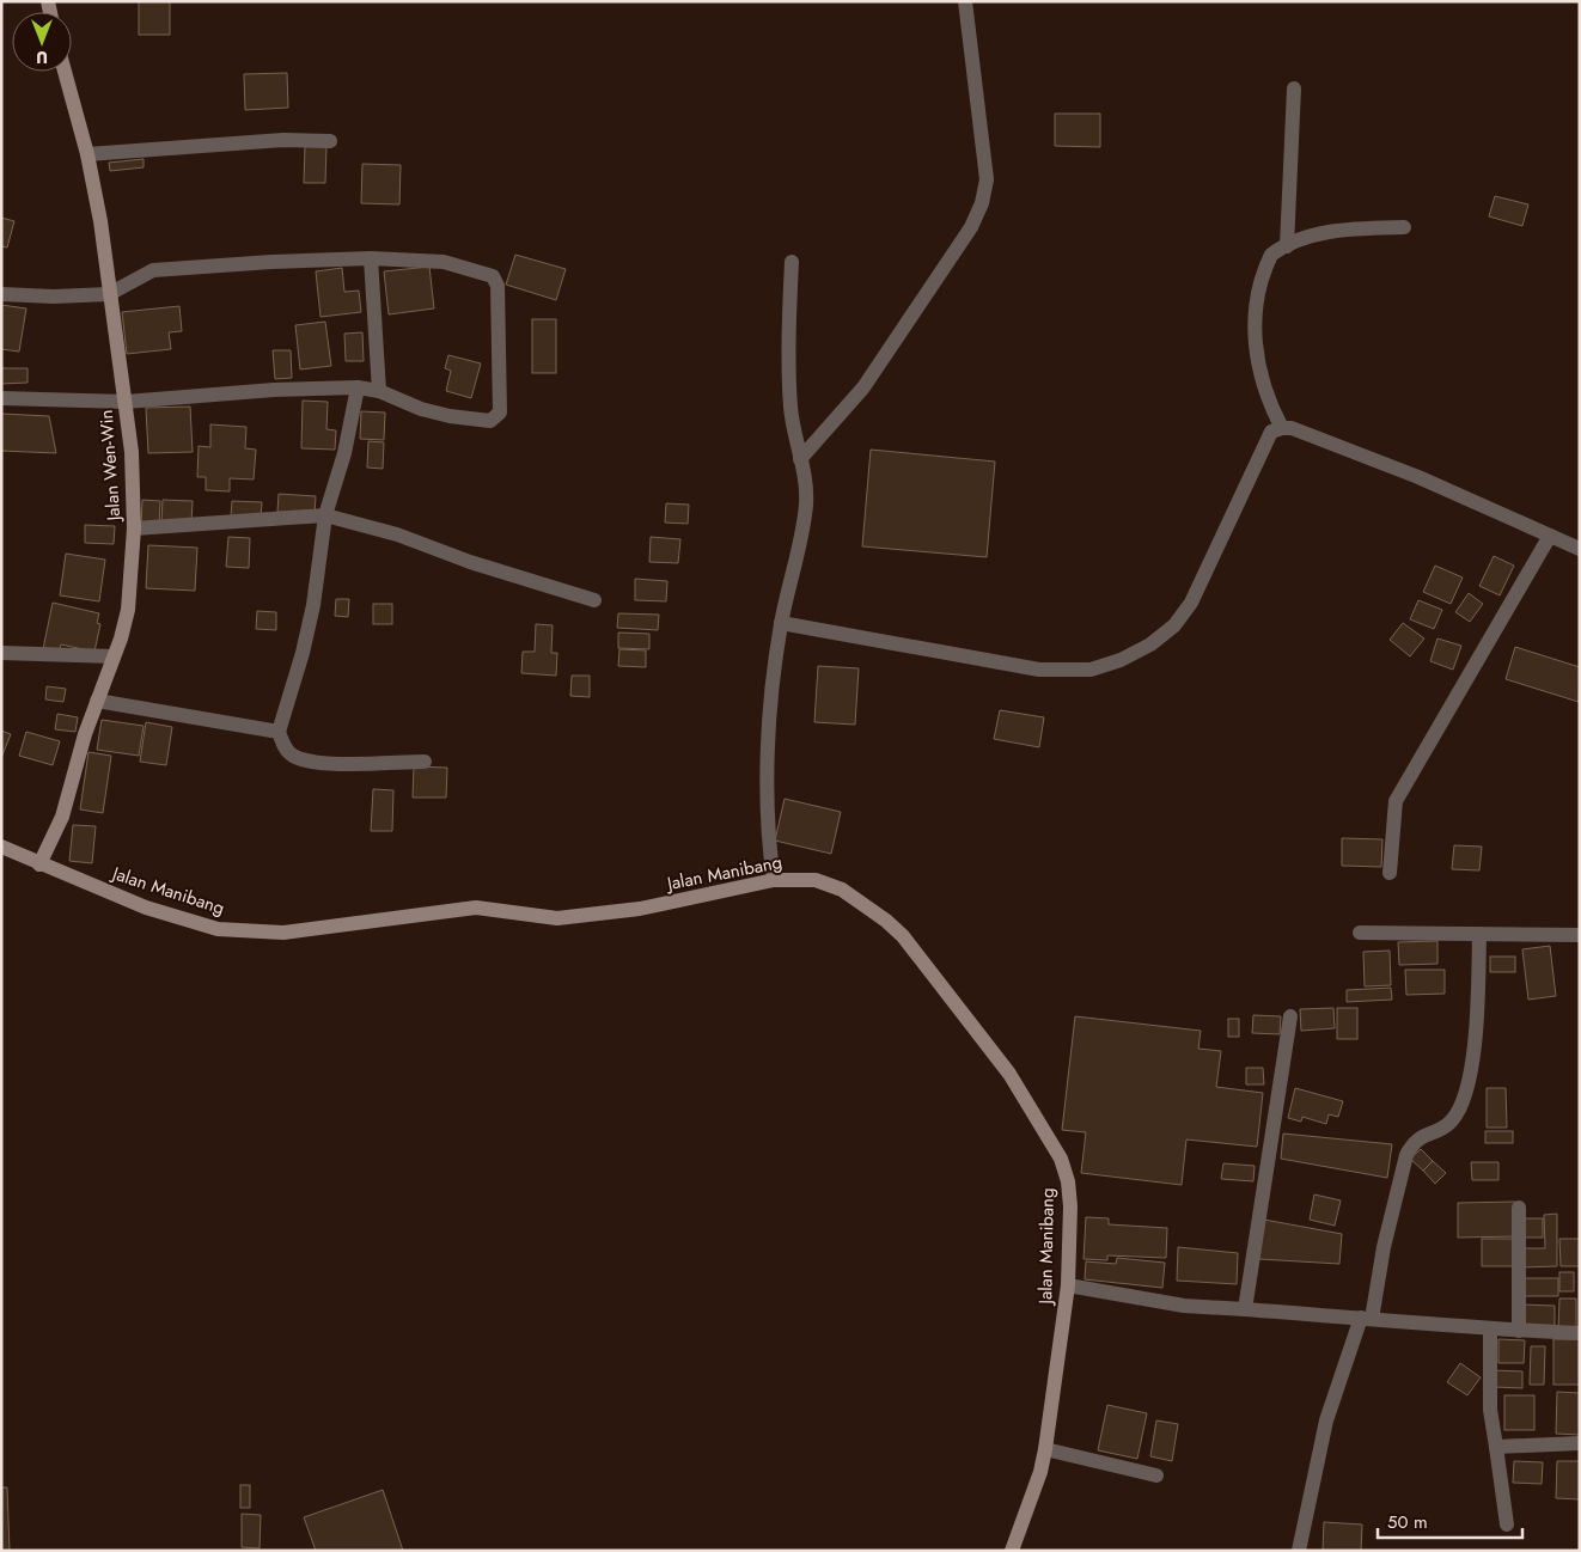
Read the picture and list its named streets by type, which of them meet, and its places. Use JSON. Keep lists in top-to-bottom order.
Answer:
{
  "streets": {
    "street": ["Jalan Wen-Win", "Jalan Manibang"]
  },
  "crossings": [
    ["Jalan Wen-Win", "Jalan Manibang"]
  ],
  "scale_bar": "50 m",
  "north": "bottom"
}
